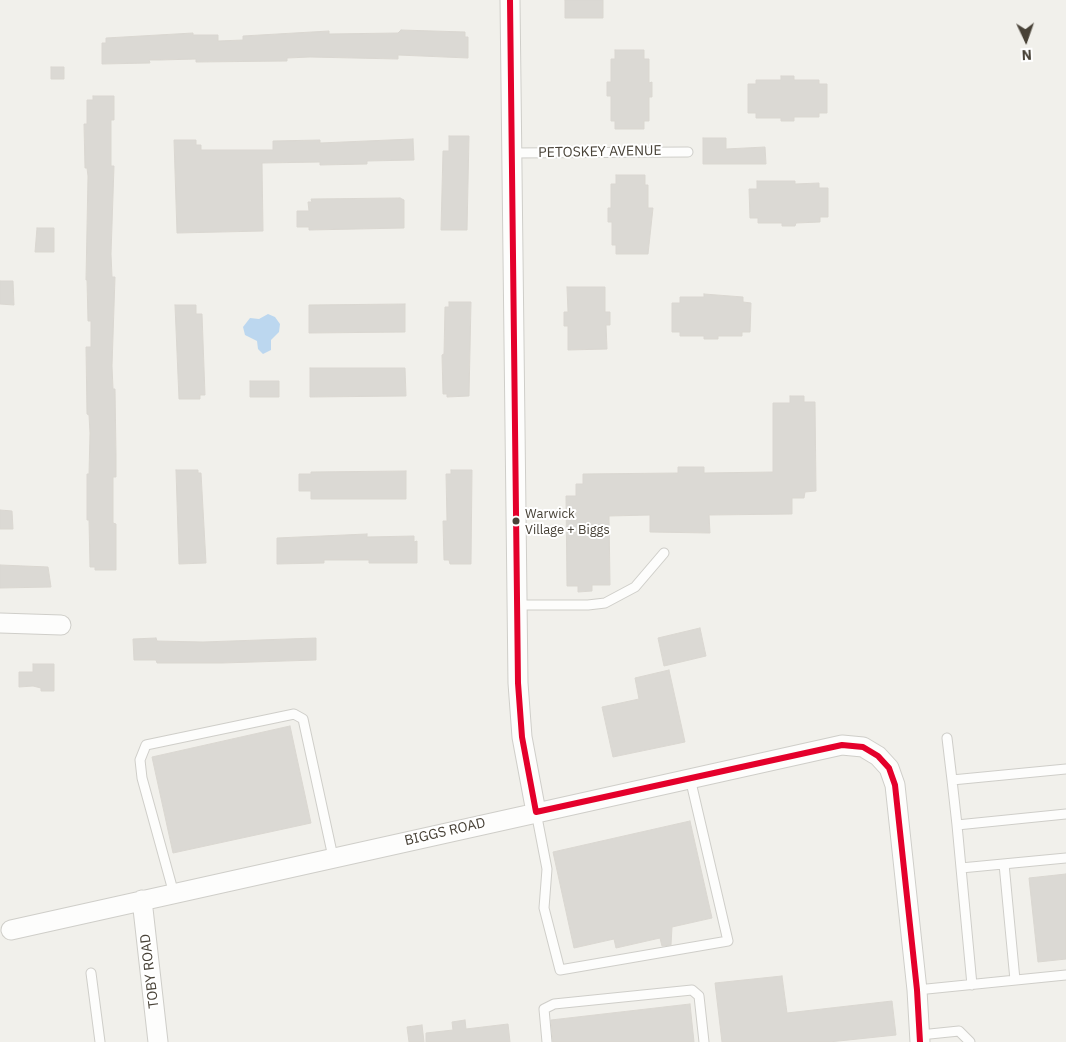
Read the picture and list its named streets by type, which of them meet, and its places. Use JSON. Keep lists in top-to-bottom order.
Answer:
{
  "streets": {
    "street": ["BIGGS ROAD", "TOBY ROAD"],
    "lane": ["PETOSKEY AVENUE"]
  },
  "crossings": [
    ["BIGGS ROAD", "TOBY ROAD"]
  ],
  "places": ["Warwick Village + Biggs"],
  "north": "bottom"
}
